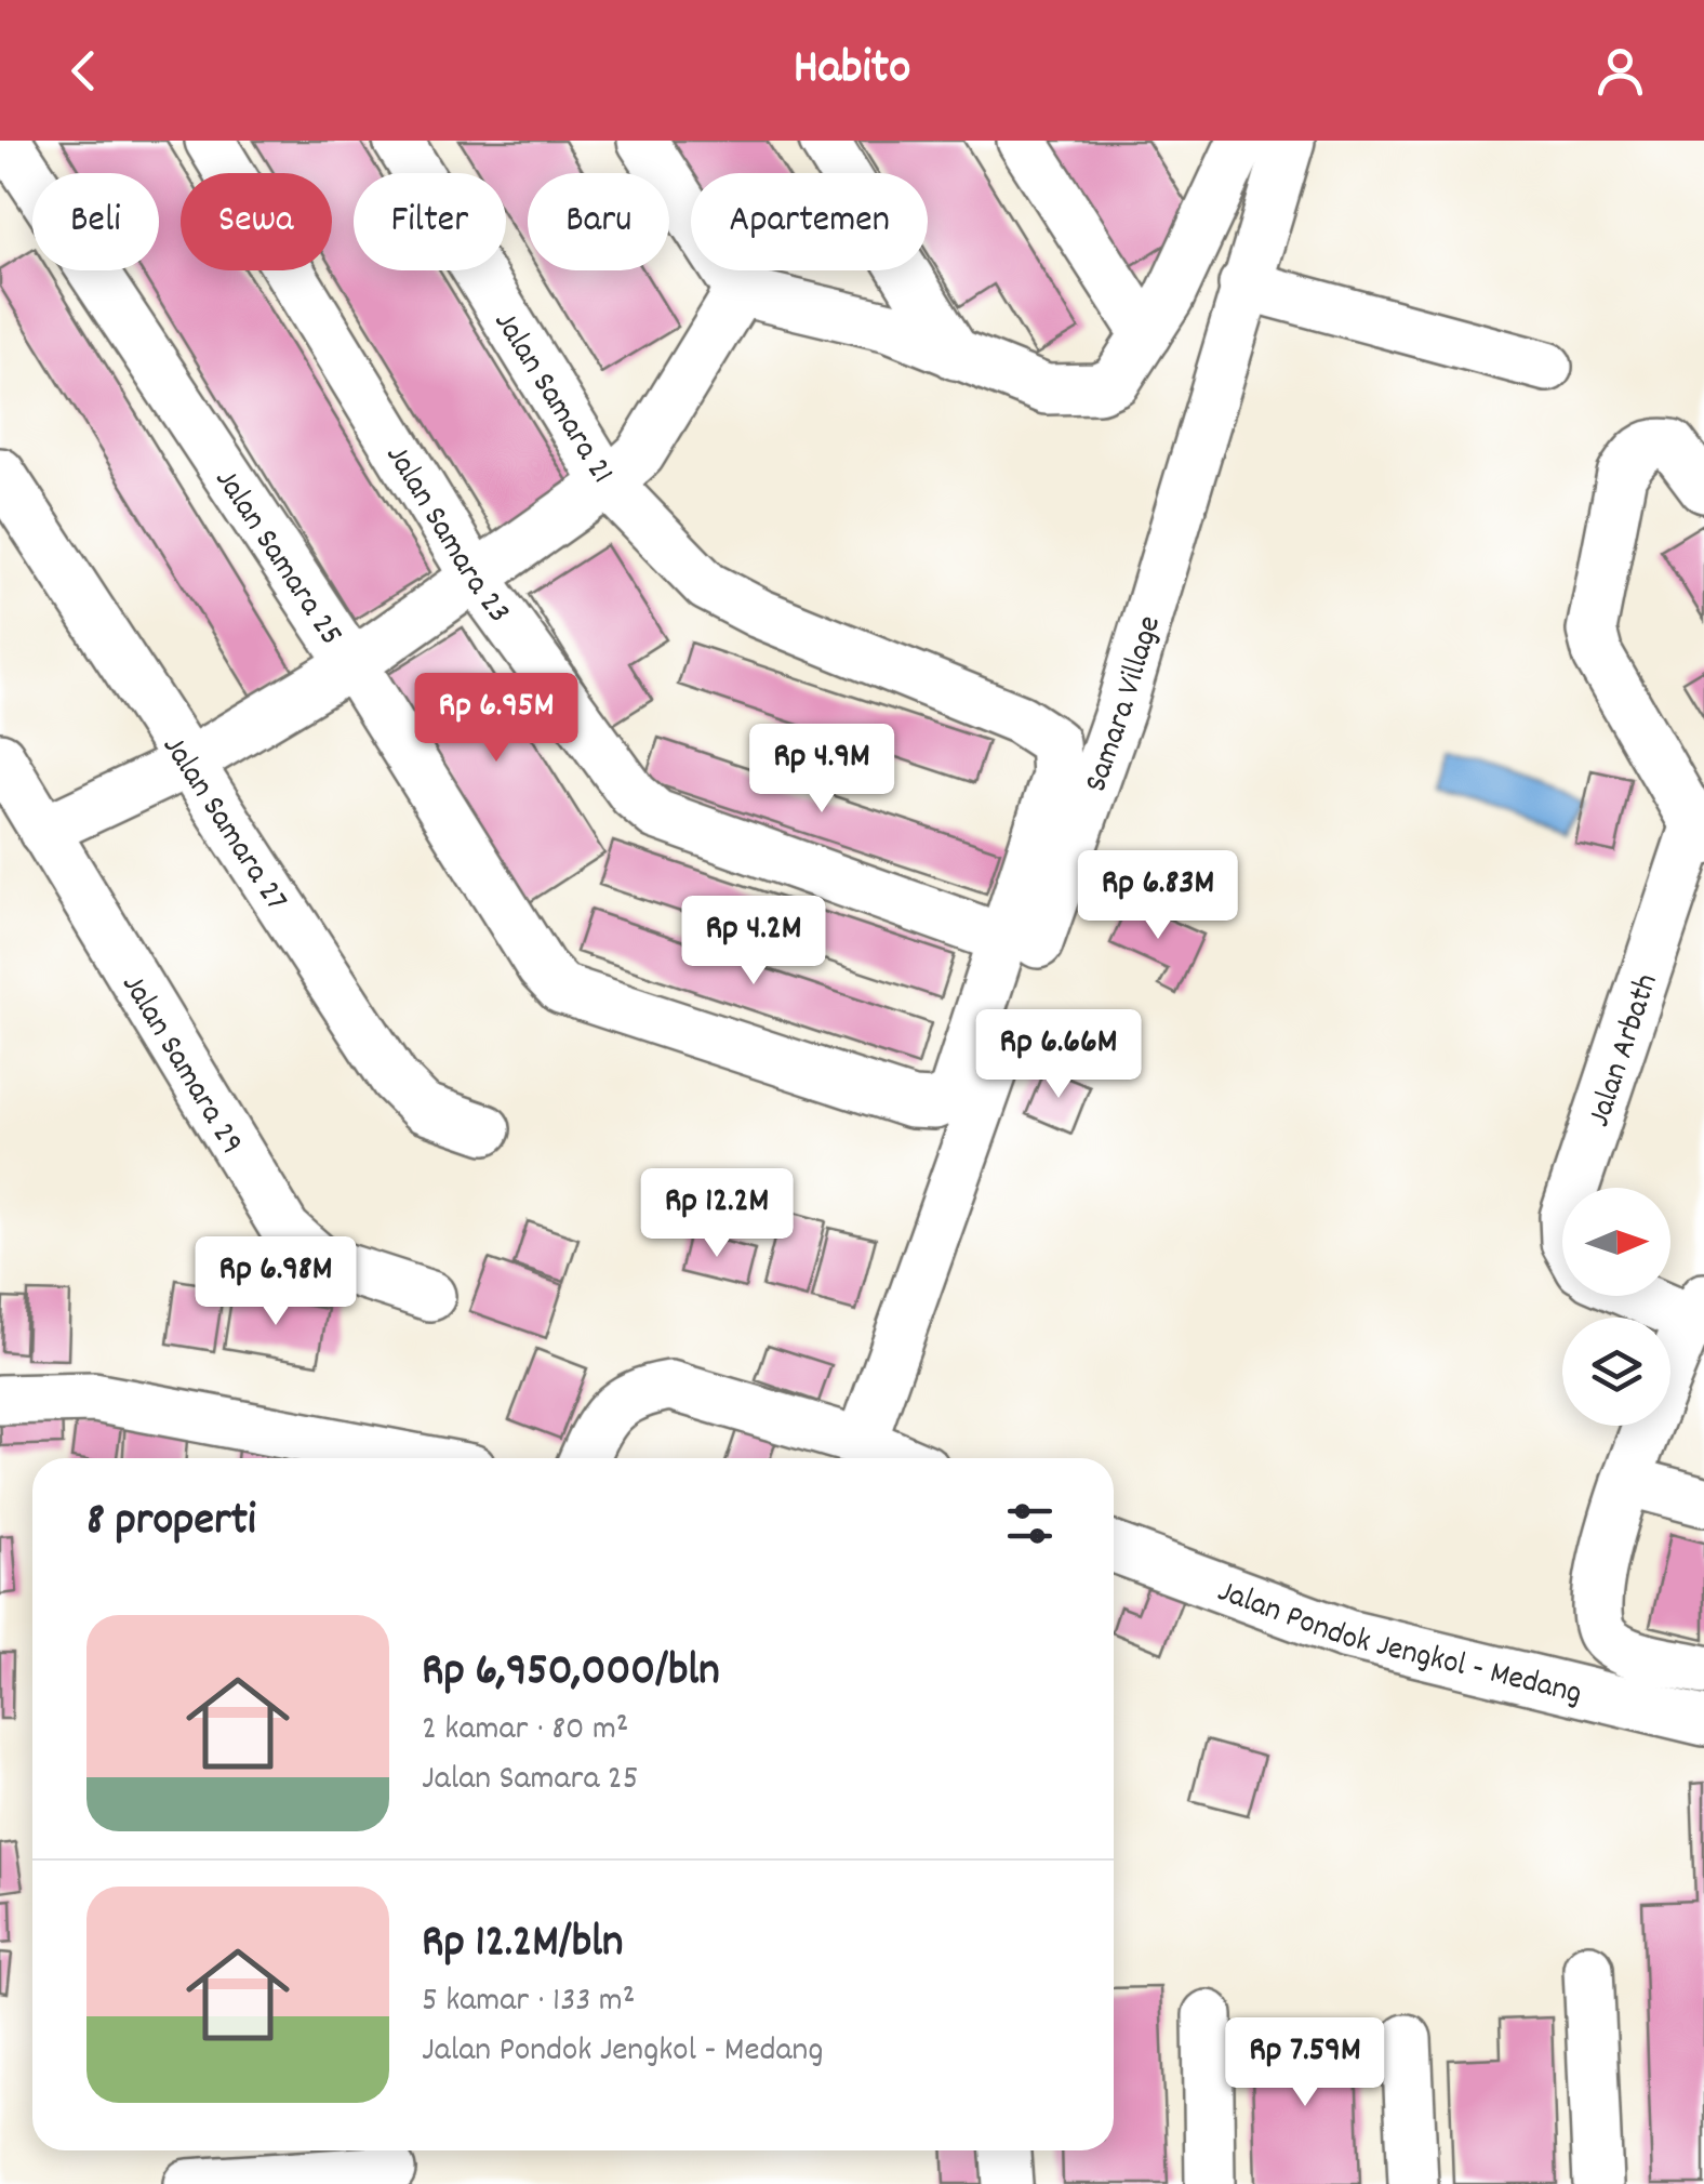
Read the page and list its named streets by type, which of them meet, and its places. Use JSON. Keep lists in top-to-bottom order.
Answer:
{
  "streets": {
    "street": [
      "Jalan Samara 21",
      "Jalan Samara 23",
      "Jalan Samara 25",
      "Samara Village",
      "Jalan Samara 27",
      "Jalan Arbath",
      "Jalan Samara 29",
      "Jalan Pondok Jengkol - Medang"
    ]
  },
  "crossings": [
    ["Jalan Samara 21", "Jalan Samara 23"],
    ["Jalan Samara 21", "Jalan Samara 25"],
    ["Jalan Samara 23", "Jalan Samara 25"]
  ],
  "north": "right",
  "page": {
    "header": "Habito",
    "chip": [
      "Beli",
      "Sewa",
      "Filter",
      "Baru",
      "Apartemen"
    ],
    "price": [
      "Rp 6.95M",
      "Rp 4.9M",
      "Rp 6.83M",
      "Rp 4.2M",
      "Rp 6.66M",
      "Rp 12.2M",
      "Rp 6.98M",
      "Rp 7.59M"
    ],
    "heading": "8 properti",
    "list": [
      {
        "name": "Rp 6,950,000/bln",
        "note": "2 kamar · 80 m² · Jalan Samara 25"
      },
      {
        "name": "Rp 12.2M/bln",
        "note": "5 kamar · 133 m² · Jalan Pondok Jengkol - Medang"
      }
    ]
  }
}
